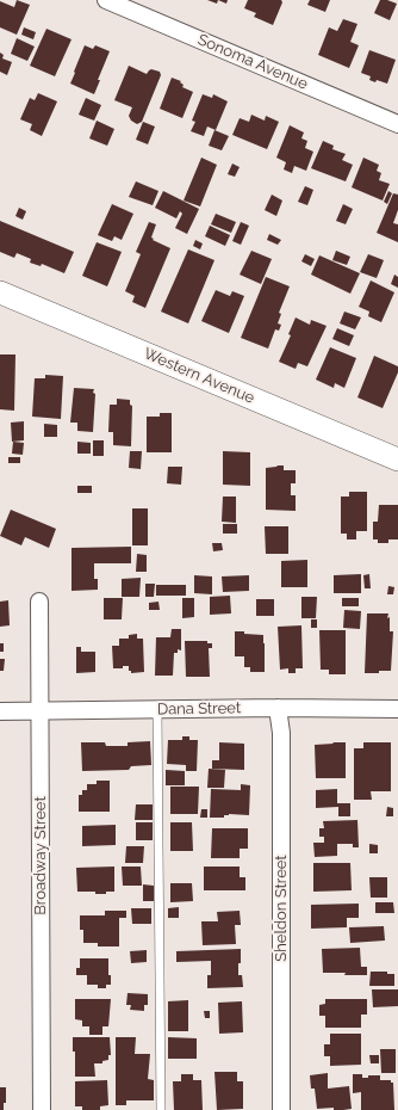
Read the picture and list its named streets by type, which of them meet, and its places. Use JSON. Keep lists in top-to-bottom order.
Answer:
{
  "streets": {
    "street": [
      "Sonoma Avenue",
      "Western Avenue",
      "Dana Street",
      "Broadway Street",
      "Sheldon Street"
    ]
  },
  "crossings": [
    ["Dana Street", "Broadway Street"],
    ["Dana Street", "Sheldon Street"]
  ]
}
